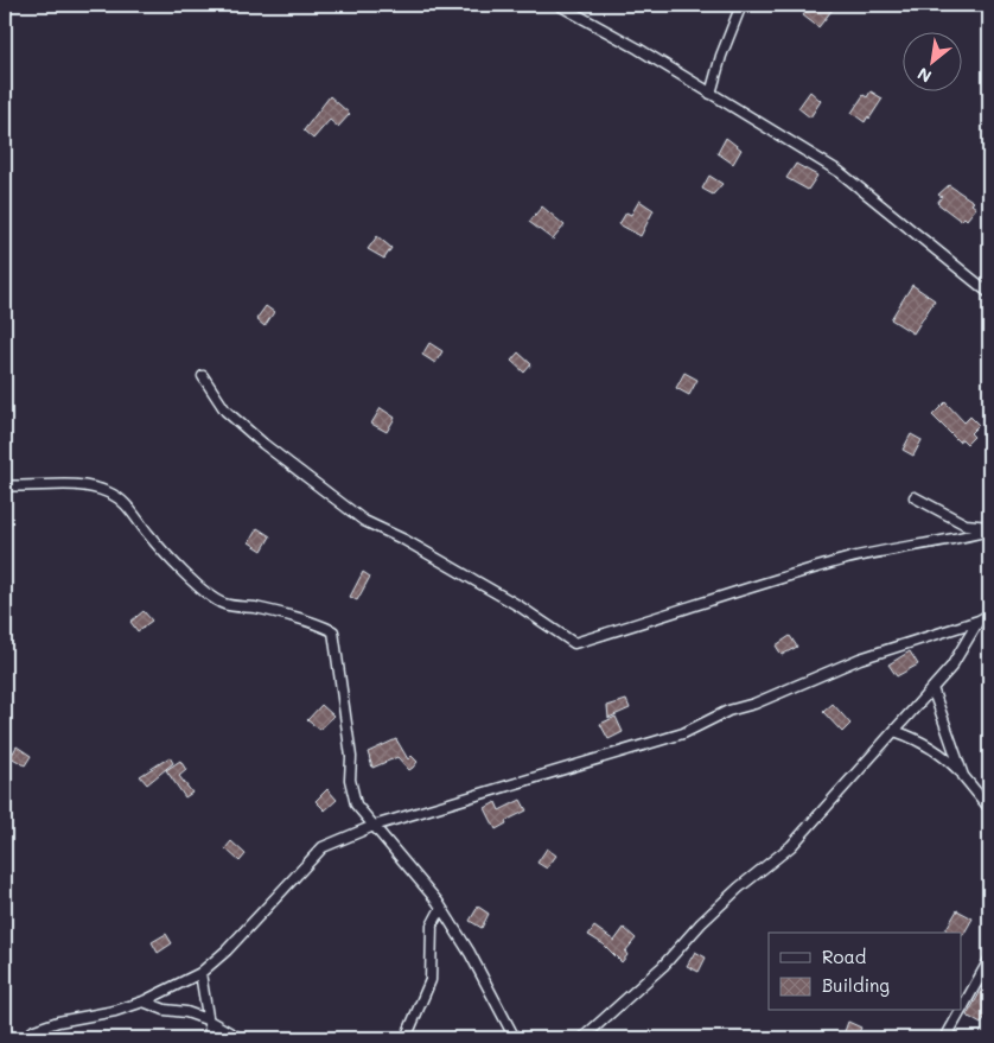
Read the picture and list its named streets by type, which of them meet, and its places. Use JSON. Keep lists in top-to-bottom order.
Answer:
{
  "legend": ["Road", "Building"],
  "north": "bottom left"
}
